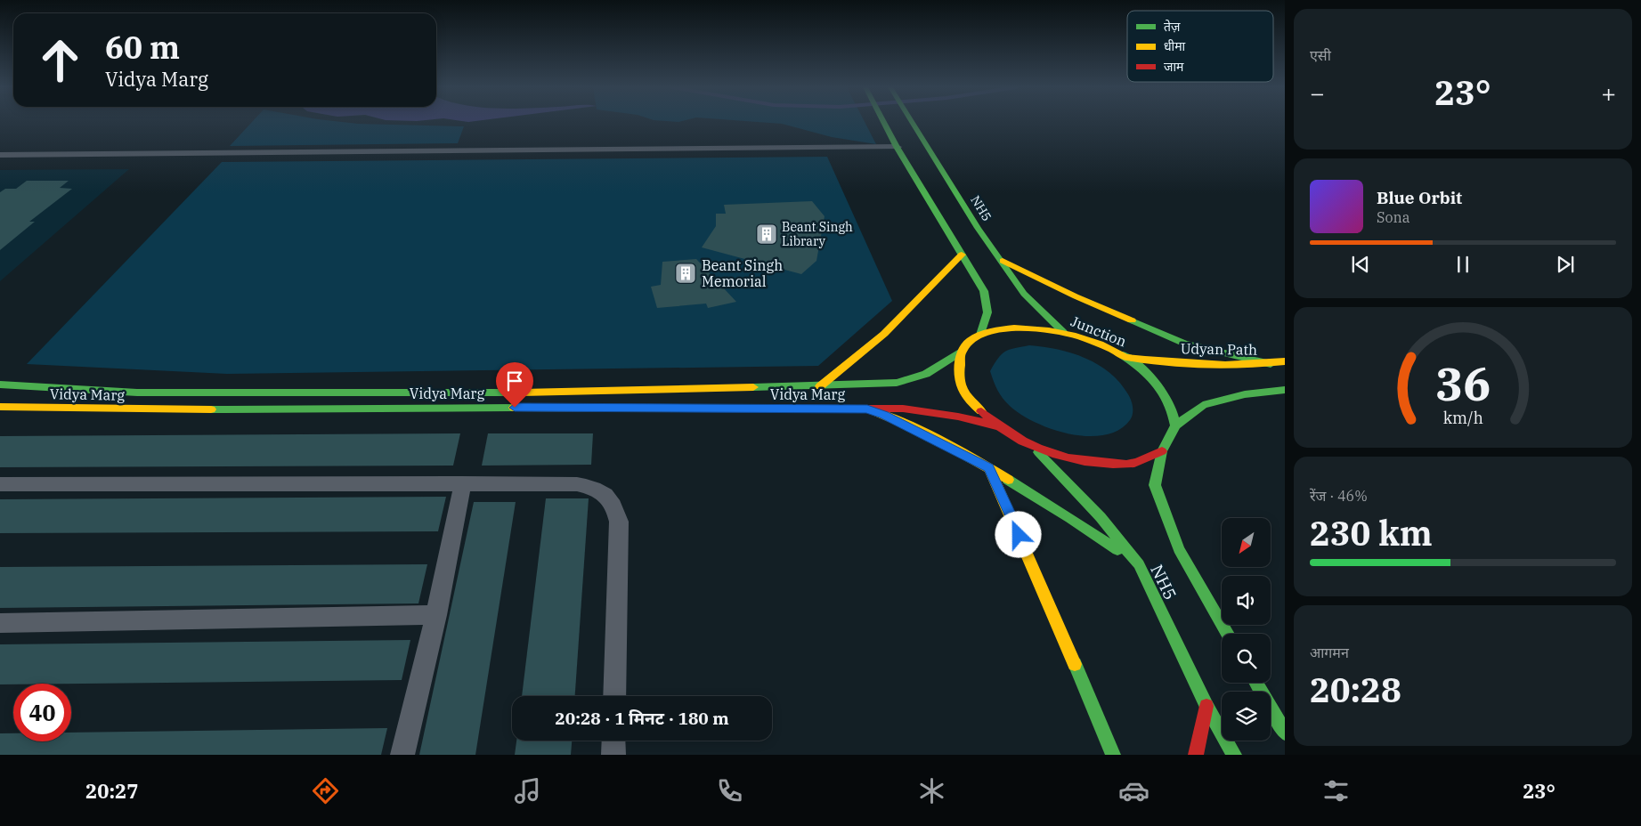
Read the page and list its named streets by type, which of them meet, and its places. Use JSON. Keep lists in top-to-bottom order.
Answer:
{
  "streets": {
    "main road": [
      "NH5",
      "Junction",
      "Udyan Path",
      "Vidya Marg"
    ]
  },
  "crossings": [
    ["NH5", "Junction"],
    ["NH5", "Vidya Marg"],
    ["Junction", "Udyan Path"],
    ["Junction", "Vidya Marg"]
  ],
  "places": {
    "building": ["Beant Singh Library", "Beant Singh Memorial"]
  },
  "legend": ["तेज़", "धीमा", "जाम"],
  "north": "bottom left",
  "page": {
    "tile": [
      "एसी",
      ["रेंज · 46%", "230 km"],
      ["आगमन", "20:28"]
    ],
    "turn": ["60 m", "Vidya Marg"],
    "heat": ["−", "23°", "+"],
    "song": ["Blue Orbit", "Sona"],
    "limit": "40",
    "trip": "20:28 · 1 मिनट · 180 m",
    "tabs": ["20:27", "23°"],
    "gauge": ["36", "km/h"]
  }
}
